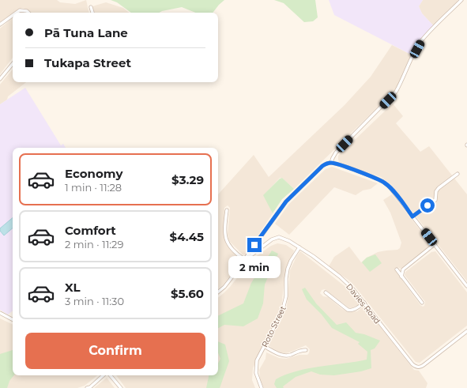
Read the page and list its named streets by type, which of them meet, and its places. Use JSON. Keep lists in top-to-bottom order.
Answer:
{
  "streets": {
    "street": ["Davies Road", "Roto Street"]
  },
  "crossings": [
    ["Davies Road", "Roto Street"]
  ],
  "page": {
    "banner": ["Pā Tuna Lane", "Tukapa Street"],
    "list": [
      {
        "name": "Economy",
        "note": "1 min · 11:28",
        "value": "$3.29"
      },
      {
        "name": "Comfort",
        "note": "2 min · 11:29",
        "value": "$4.45"
      },
      {
        "name": "XL",
        "note": "3 min · 11:30",
        "value": "$5.60"
      }
    ],
    "bubble": "2 min",
    "buttons": "Confirm"
  }
}
